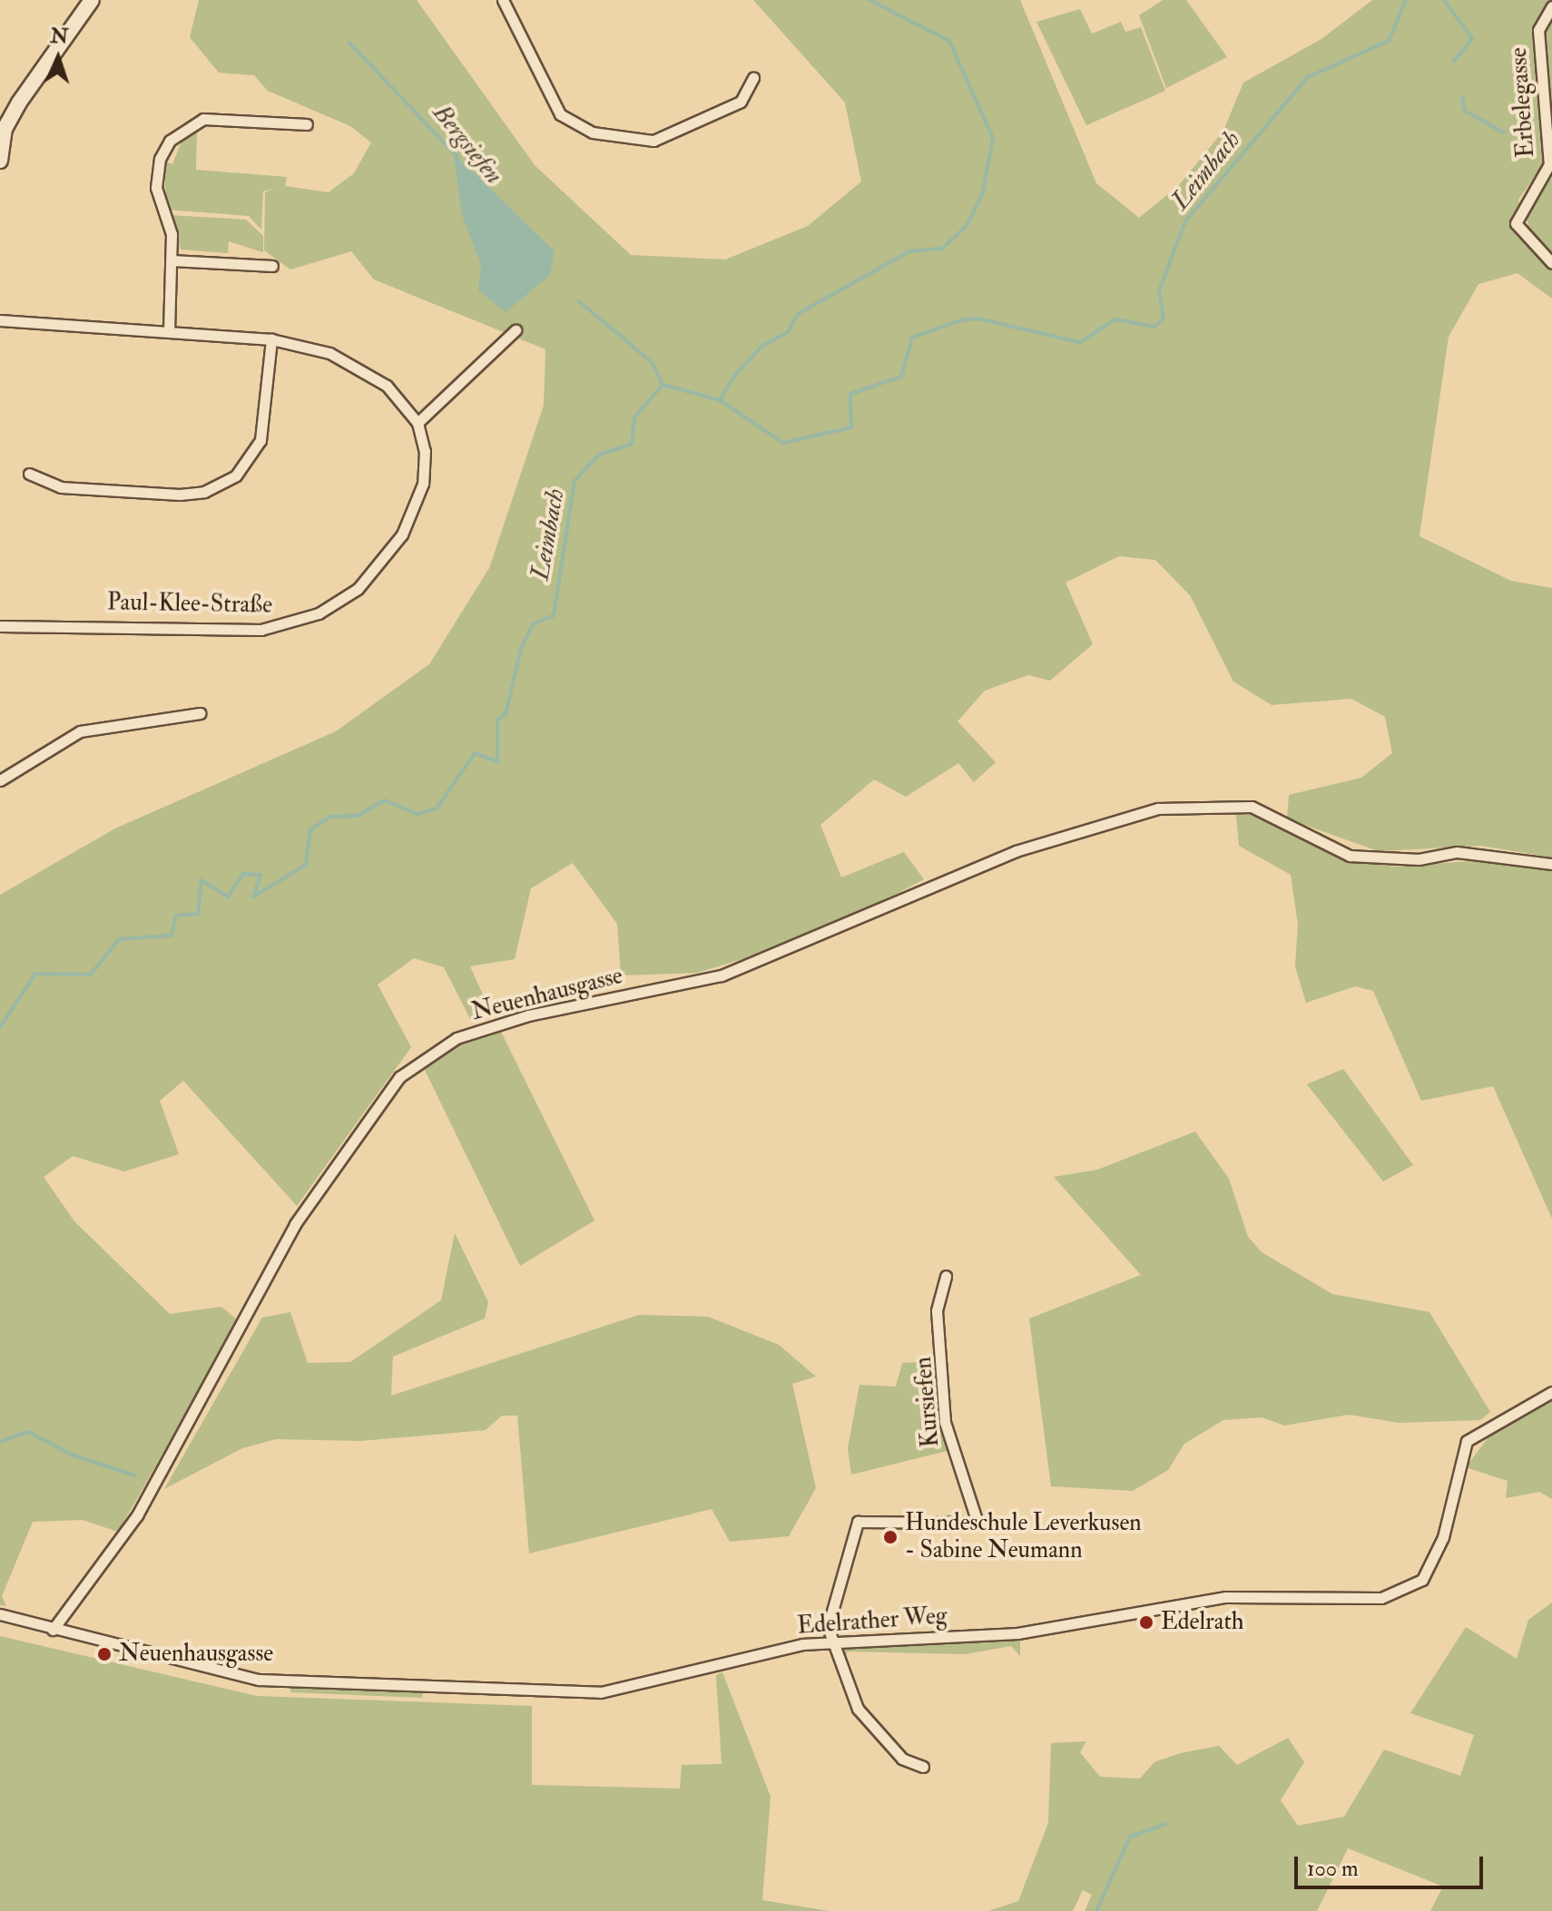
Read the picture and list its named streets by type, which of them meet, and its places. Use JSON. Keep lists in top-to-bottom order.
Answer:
{
  "streets": {
    "street": [
      "Erbelegasse",
      "Paul-Klee-Straße",
      "Neuenhausgasse",
      "Kursiefen",
      "Edelrather Weg"
    ]
  },
  "crossings": [
    ["Neuenhausgasse", "Edelrather Weg"],
    ["Kursiefen", "Edelrather Weg"]
  ],
  "water": ["Bergsiefen", "Leimbach"],
  "places": ["Hundeschule Leverkusen - Sabine Neumann", "Edelrath", "Neuenhausgasse"],
  "scale_bar": "100 m",
  "north": "top"
}
